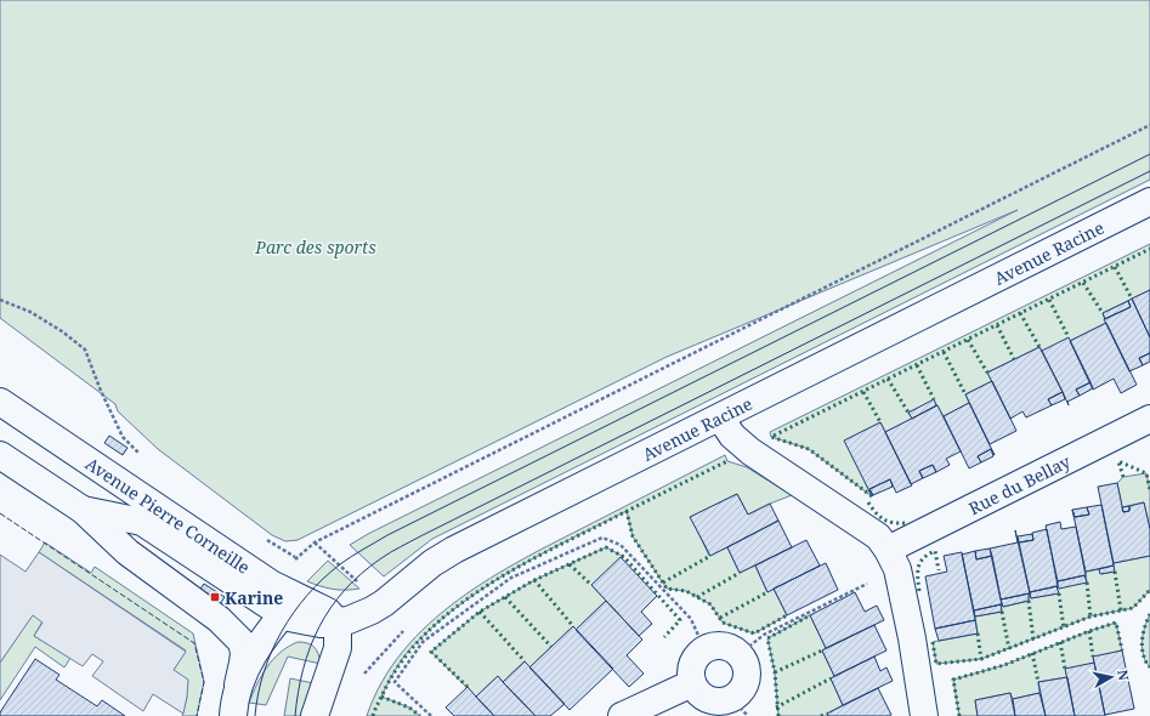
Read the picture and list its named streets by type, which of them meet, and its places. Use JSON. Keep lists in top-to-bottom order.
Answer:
{
  "streets": {
    "street": ["Avenue Racine", "Rue du Bellay", "Avenue Pierre Corneille"]
  },
  "crossings": [
    ["Avenue Racine", "Avenue Pierre Corneille"]
  ],
  "parks": ["Parc des sports"],
  "places": {
    "transit": ["Karine"]
  },
  "north": "right"
}
